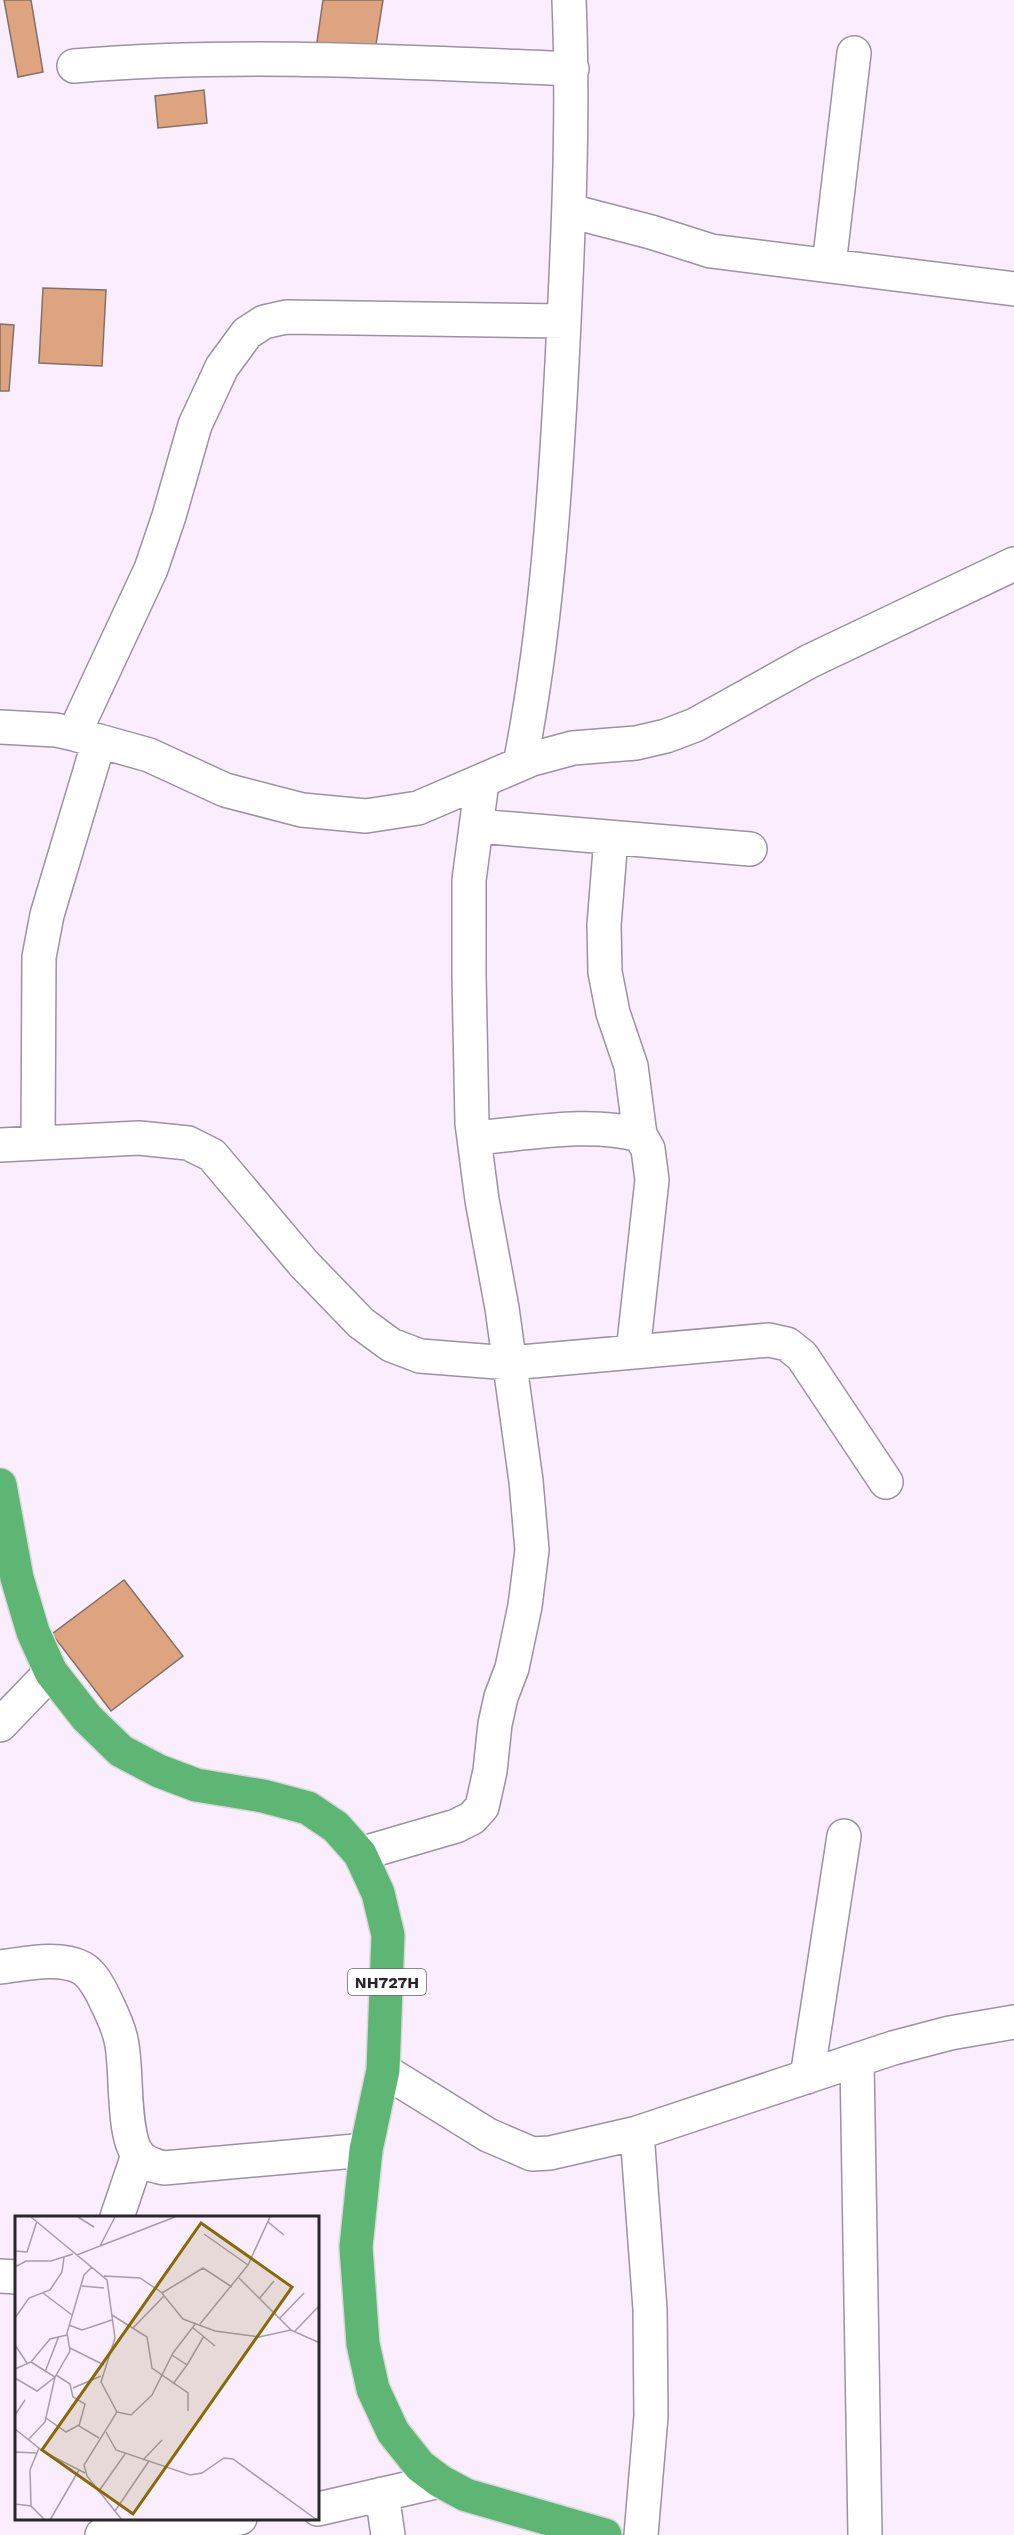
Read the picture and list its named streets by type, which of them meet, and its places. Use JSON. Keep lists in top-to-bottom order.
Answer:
{
  "streets": {
    "highway": ["NH727H"]
  }
}
